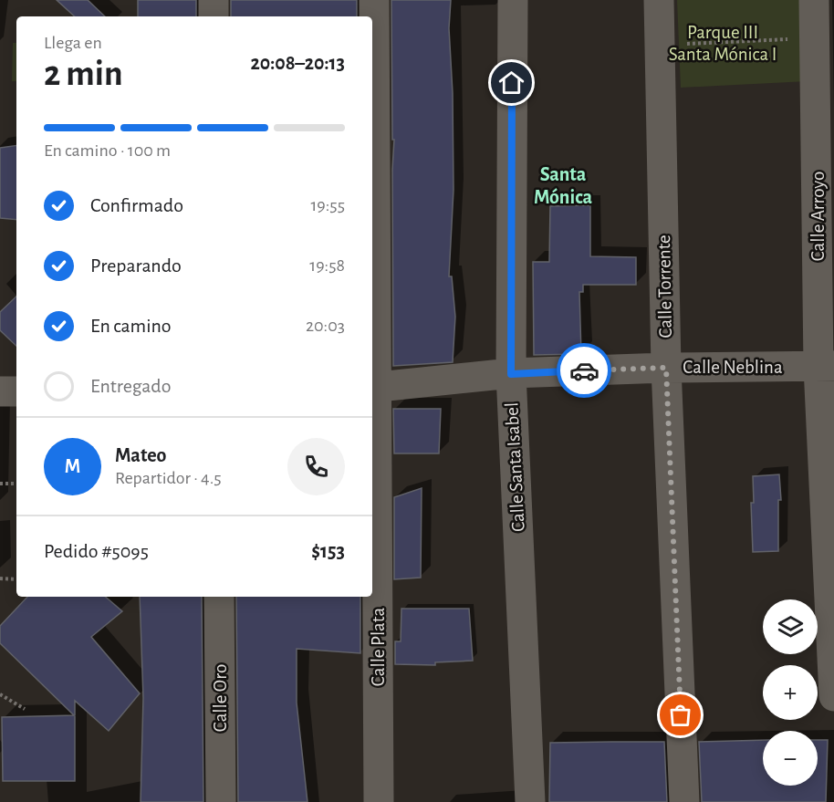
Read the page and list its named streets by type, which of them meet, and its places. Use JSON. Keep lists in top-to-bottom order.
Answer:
{
  "streets": {
    "street": [
      "Calle Arroyo",
      "Calle Torrente",
      "Calle Neblina",
      "Calle Santa Isabel",
      "Calle Plata",
      "Calle Oro"
    ]
  },
  "crossings": [
    ["Calle Arroyo", "Calle Neblina"],
    ["Calle Torrente", "Calle Neblina"],
    ["Calle Neblina", "Calle Santa Isabel"],
    ["Calle Neblina", "Calle Plata"]
  ],
  "districts": ["Santa Mónica"],
  "parks": ["Parque III Santa Mónica I"],
  "page": {
    "heading": ["2 min", "Llega en", "20:08–20:13"],
    "panel": [
      "Mateo",
      "Repartidor · 4.5",
      "Pedido #5095",
      "$153"
    ],
    "bar": "En camino · 100 m",
    "list": [
      ["Confirmado", "19:55"],
      ["Preparando", "19:58"],
      ["En camino", "20:03"],
      "Entregado"
    ],
    "round": "M",
    "map_buttons": ["+", "−"]
  }
}
